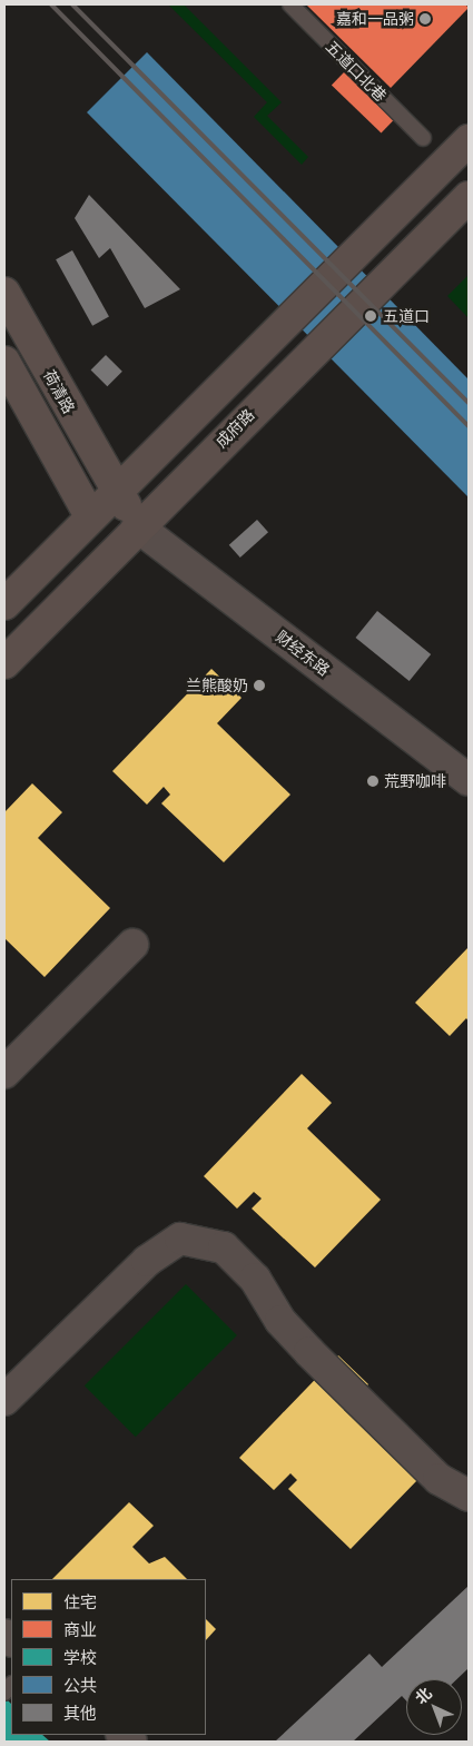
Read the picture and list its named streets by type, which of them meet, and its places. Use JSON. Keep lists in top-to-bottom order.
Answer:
{
  "streets": {
    "main road": ["荷清路", "成府路"],
    "street": ["财经东路"],
    "lane": ["五道口北巷"]
  },
  "crossings": [
    ["荷清路", "成府路"],
    ["荷清路", "财经东路"],
    ["成府路", "财经东路"]
  ],
  "places": [
    "嘉和一品粥",
    "五道口",
    "兰熊酸奶",
    "荒野咖啡"
  ],
  "legend": [
    "住宅",
    "商业",
    "学校",
    "公共",
    "其他"
  ],
  "north": "top left"
}
